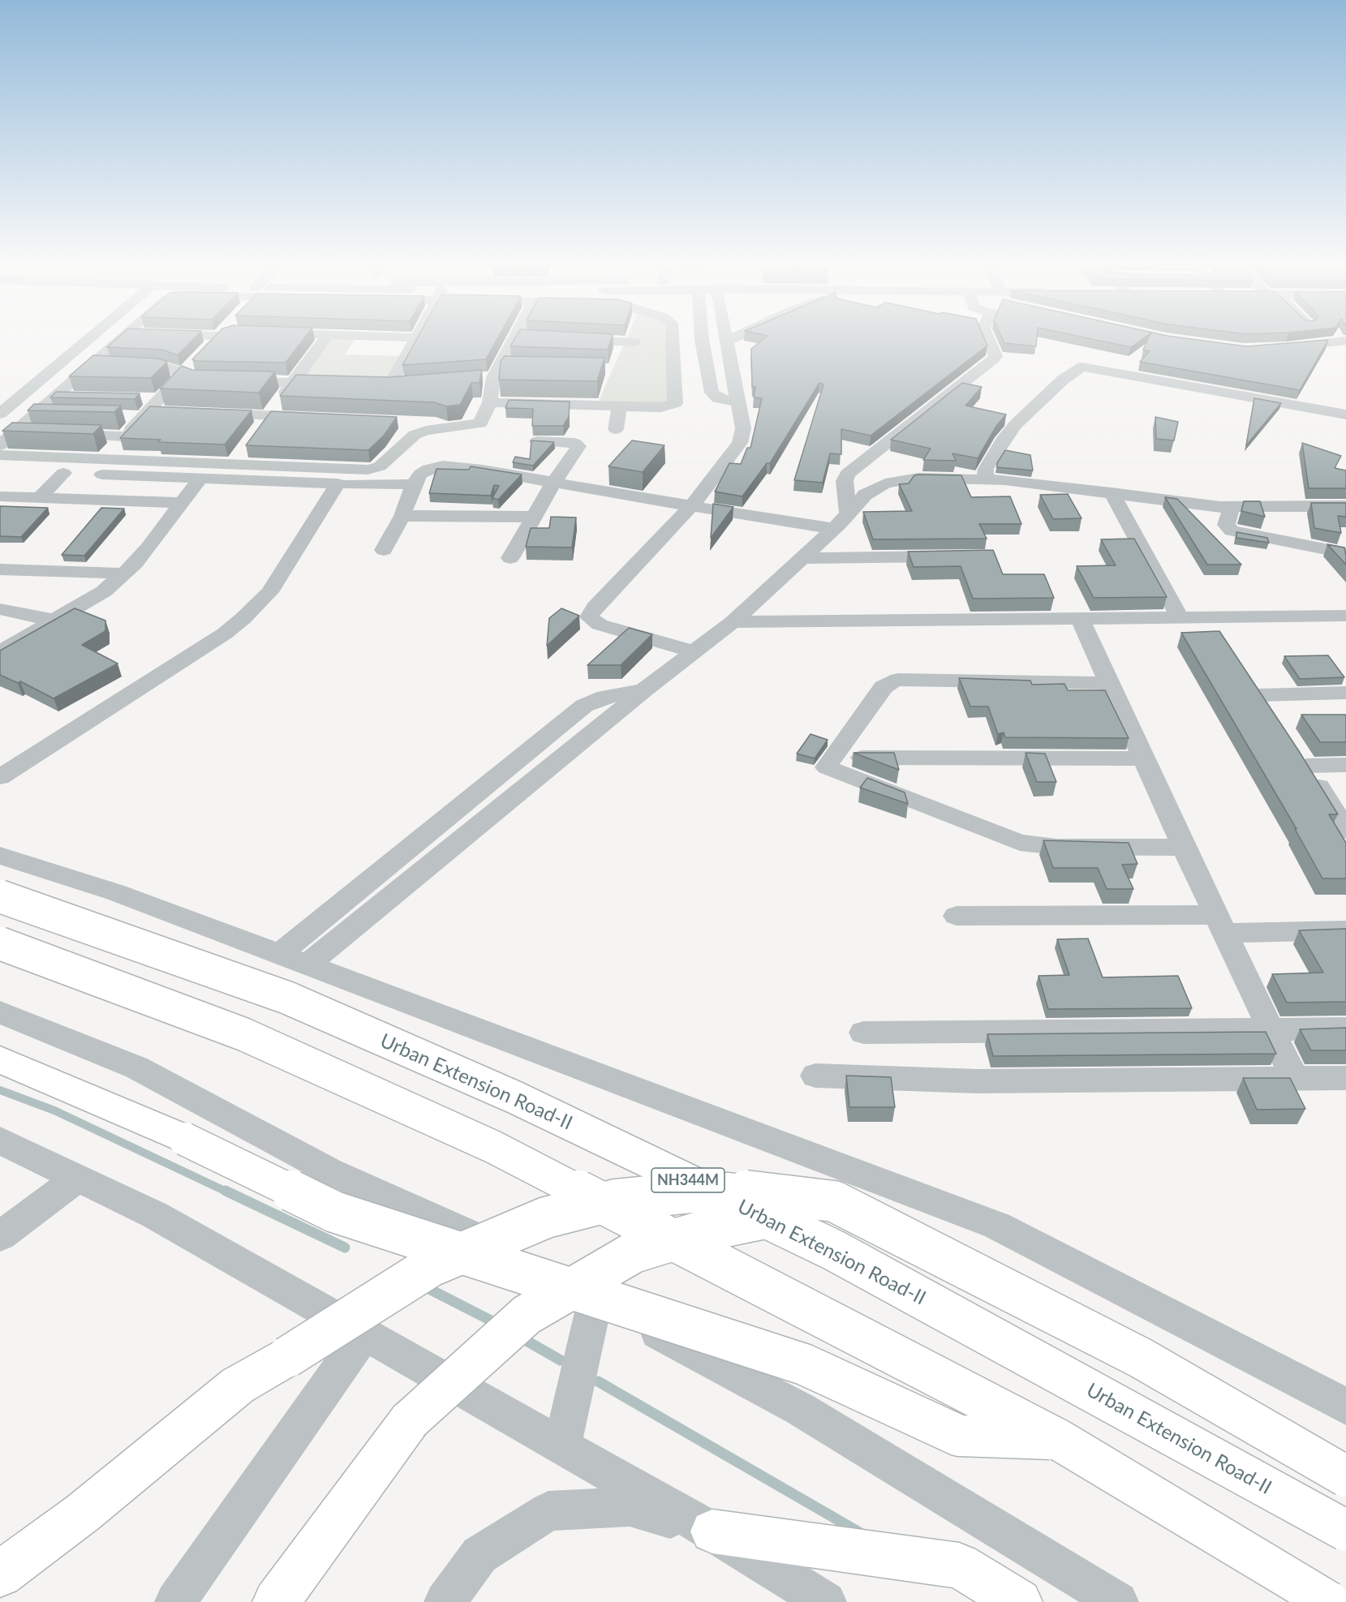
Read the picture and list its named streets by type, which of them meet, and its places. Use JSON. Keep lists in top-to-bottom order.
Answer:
{
  "streets": {
    "highway": ["Urban Extension Road-II", "NH344M"]
  }
}
